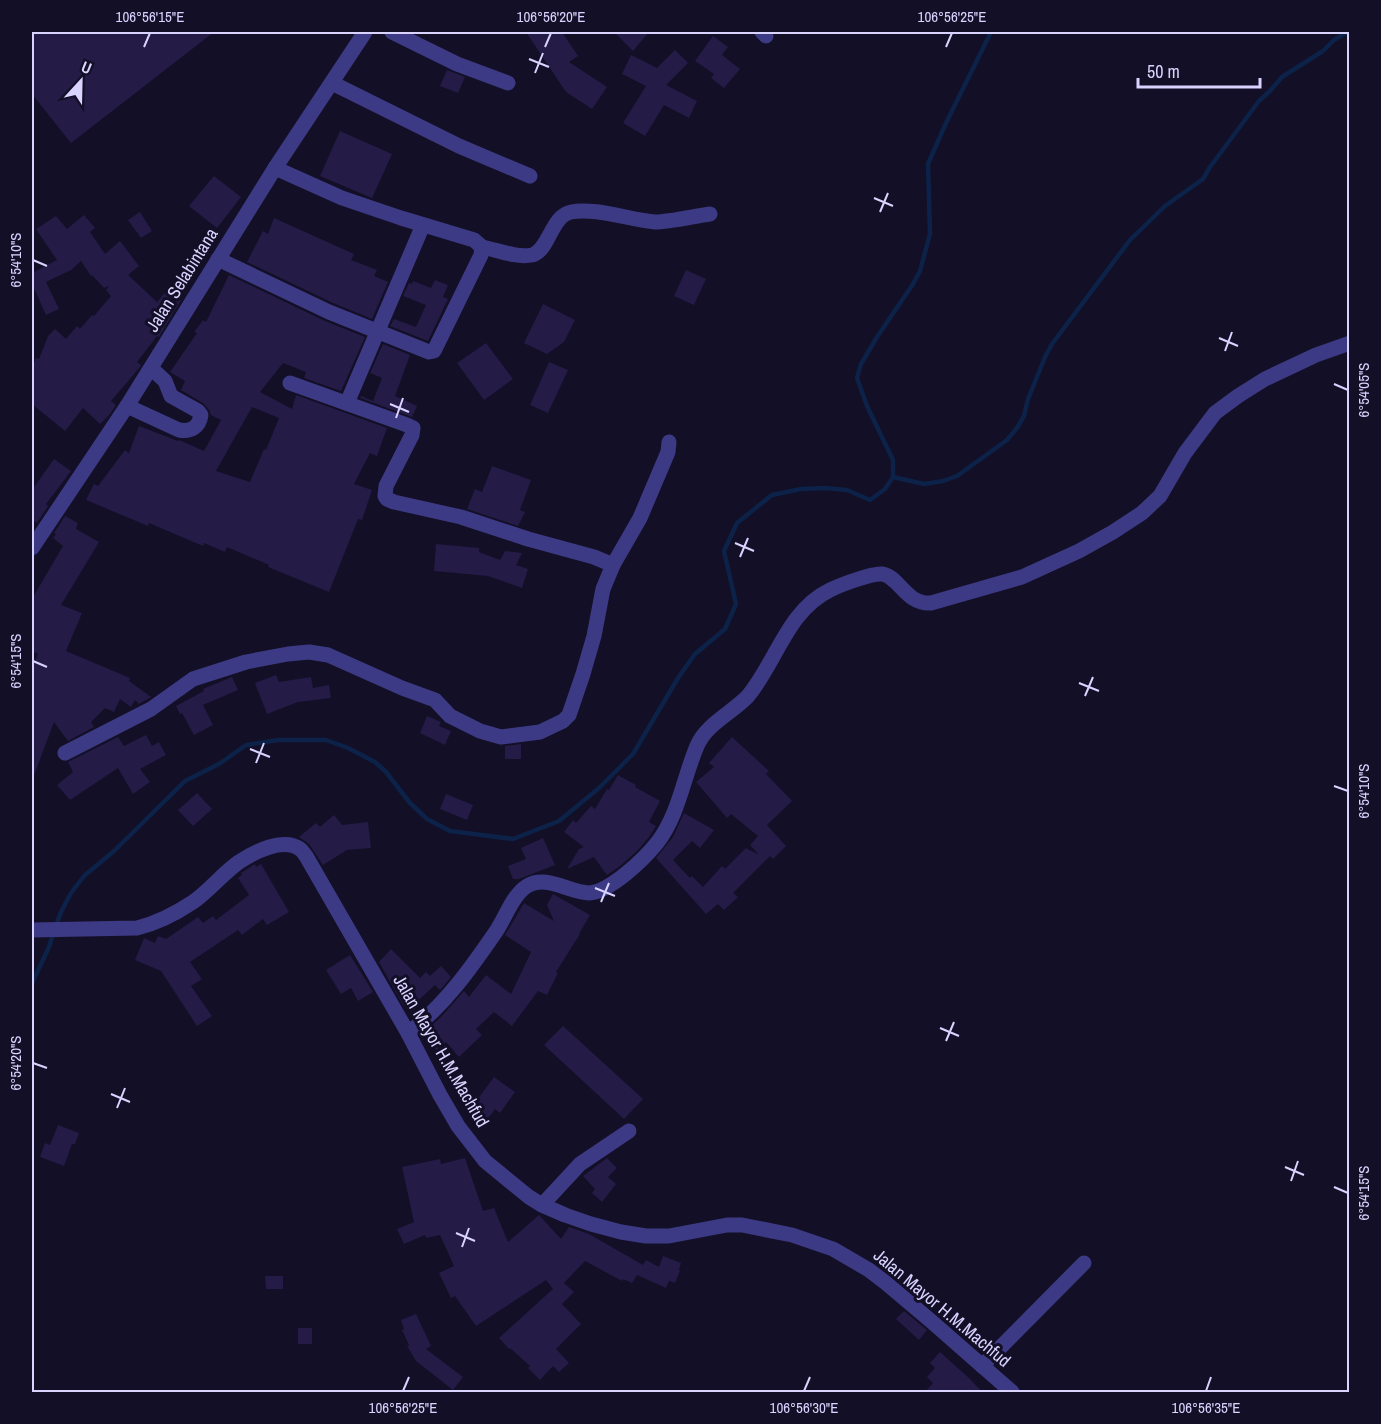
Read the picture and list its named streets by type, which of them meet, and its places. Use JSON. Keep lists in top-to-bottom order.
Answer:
{
  "streets": {
    "street": ["Jalan Selabintana", "Jalan Mayor H.M.Machfud"]
  },
  "scale_bar": "50 m",
  "north": "top",
  "coordinates": [
    "106°56'15\"E",
    "106°56'20\"E",
    "106°56'25\"E",
    "6°54'10\"S",
    "6°54'05\"S",
    "6°54'15\"S",
    "6°54'20\"S",
    "106°56'30\"E",
    "106°56'35\"E"
  ]
}
